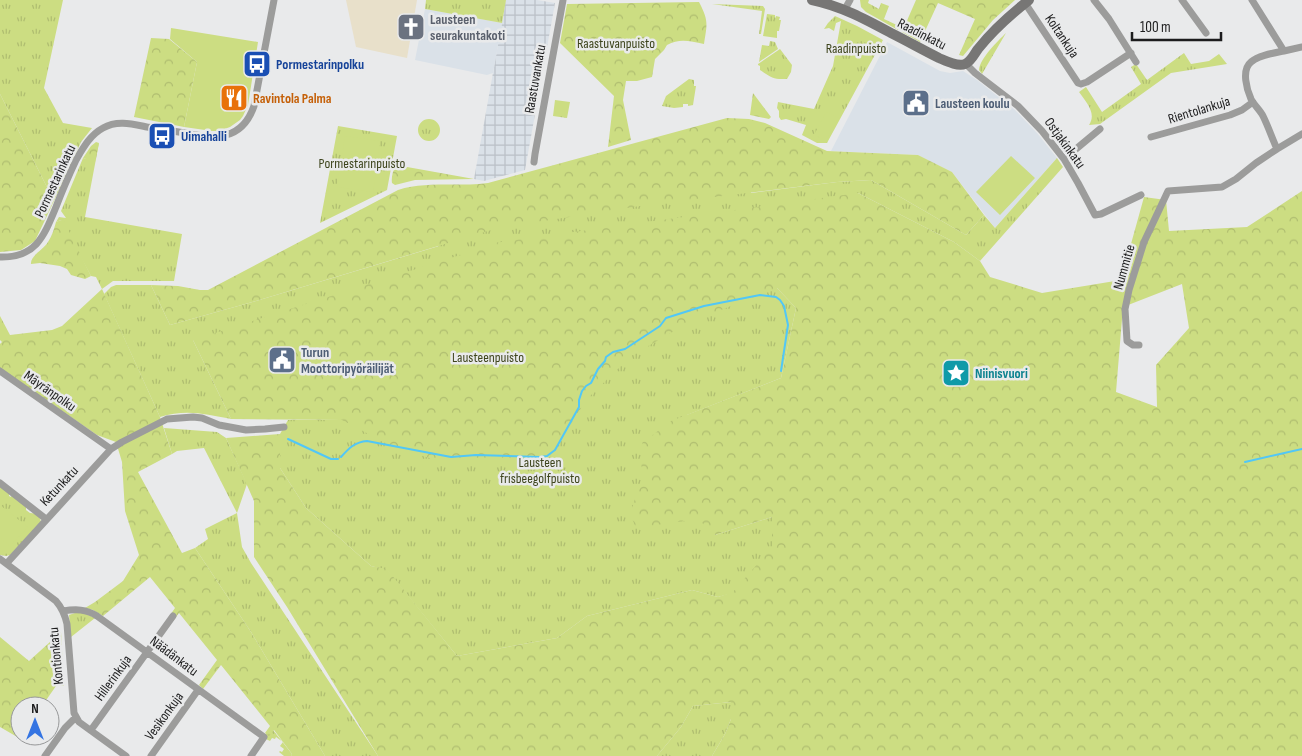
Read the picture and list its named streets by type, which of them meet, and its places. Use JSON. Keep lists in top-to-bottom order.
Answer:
{
  "streets": {
    "street": [
      "Raadinkatu",
      "Koltankuja",
      "Raastuvankatu",
      "Rientolankuja",
      "Ostjakinkatu",
      "Pormestarinkatu",
      "Nummitie",
      "Mäyränpolku",
      "Ketunkatu",
      "Kontionkatu",
      "Näädänkatu",
      "Hillerinkuja",
      "Vesikonkuja"
    ]
  },
  "crossings": [
    ["Raadinkatu", "Ostjakinkatu"],
    ["Mäyränpolku", "Ketunkatu"],
    ["Ketunkatu", "Kontionkatu"],
    ["Kontionkatu", "Näädänkatu"],
    ["Näädänkatu", "Hillerinkuja"],
    ["Näädänkatu", "Vesikonkuja"]
  ],
  "parks": [
    "Raastuvanpuisto",
    "Raadinpuisto",
    "Pormestarinpuisto",
    "Lausteenpuisto",
    "Lausteen frisbeegolfpuisto"
  ],
  "places": {
    "church": ["Lausteen seurakuntakoti"],
    "bus stop": ["Pormestarinpolku", "Uimahalli"],
    "restaurant": ["Ravintola Palma"],
    "public building": ["Lausteen koulu", "Turun Moottoripyöräilijät"],
    "place": ["Niinisvuori"]
  },
  "scale_bar": "100 m",
  "north": "top"
}
